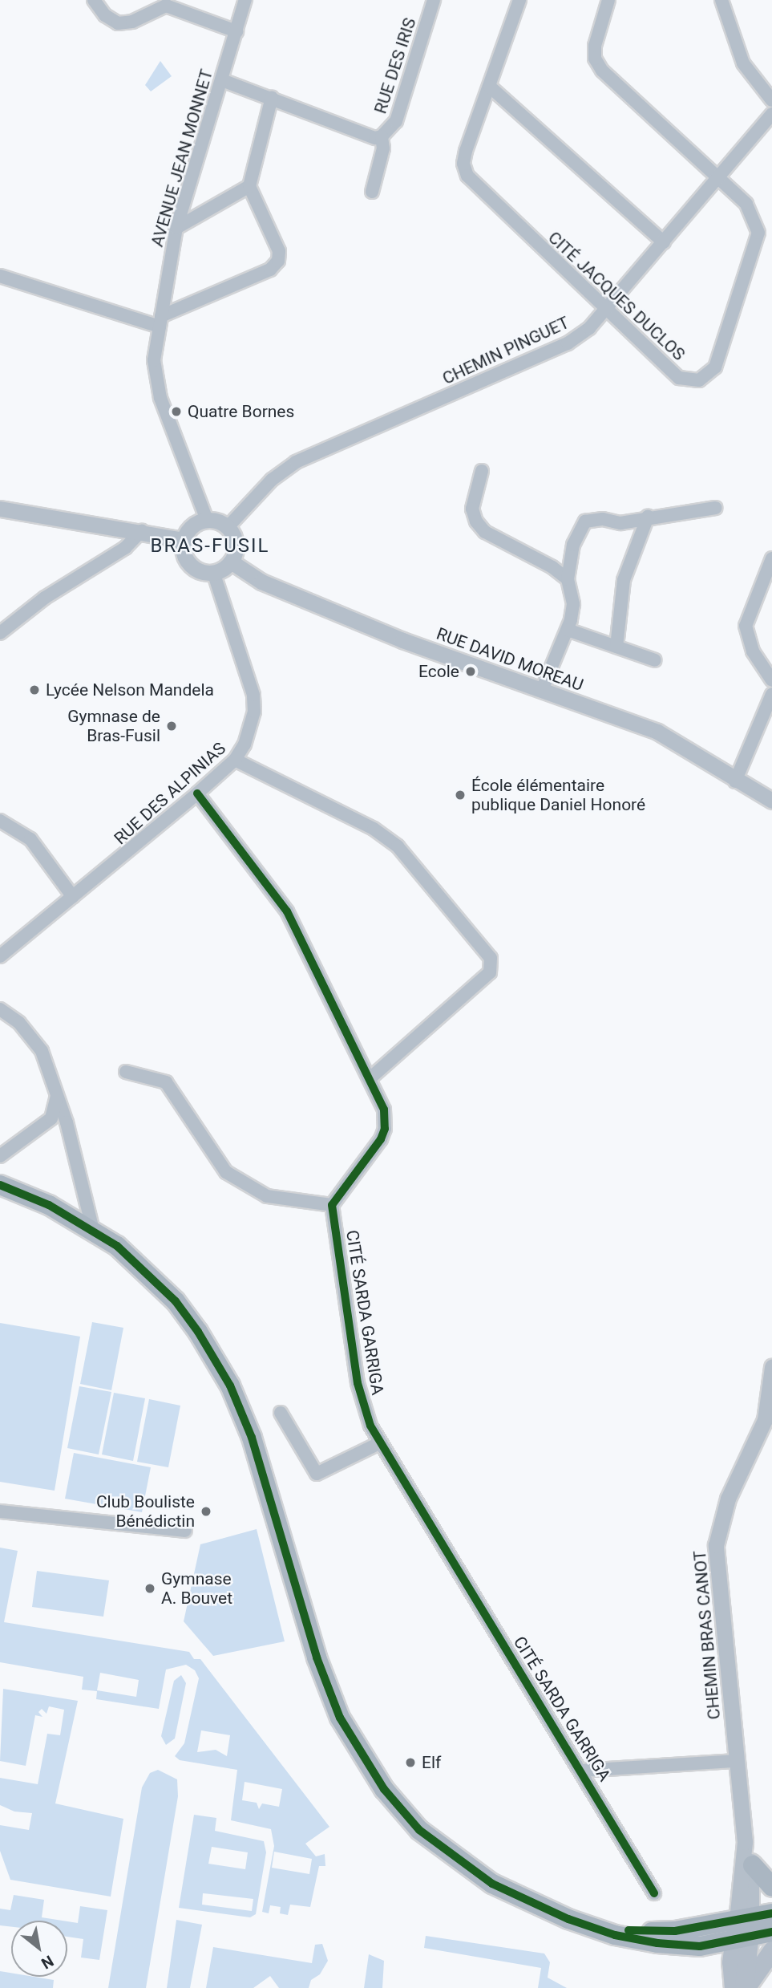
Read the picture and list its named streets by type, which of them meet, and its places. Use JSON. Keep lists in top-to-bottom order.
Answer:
{
  "streets": {
    "street": [
      "RUE DES IRIS",
      "AVENUE JEAN MONNET",
      "CITÉ JACQUES DUCLOS",
      "CHEMIN PINGUET",
      "RUE DAVID MOREAU",
      "RUE DES ALPINIAS",
      "CITÉ SARDA GARRIGA",
      "CHEMIN BRAS CANOT"
    ]
  },
  "crossings": [
    ["RUE DES IRIS", "AVENUE JEAN MONNET"],
    ["AVENUE JEAN MONNET", "CHEMIN PINGUET"],
    ["AVENUE JEAN MONNET", "RUE DAVID MOREAU"],
    ["AVENUE JEAN MONNET", "RUE DES ALPINIAS"],
    ["CITÉ JACQUES DUCLOS", "CHEMIN PINGUET"],
    ["CHEMIN PINGUET", "RUE DAVID MOREAU"],
    ["CHEMIN PINGUET", "RUE DES ALPINIAS"],
    ["RUE DAVID MOREAU", "RUE DES ALPINIAS"]
  ],
  "districts": ["BRAS-FUSIL"],
  "places": [
    "Quatre Bornes",
    "Ecole",
    "Lycée Nelson Mandela",
    "Gymnase de Bras-Fusil",
    "École élémentaire publique Daniel Honoré",
    "Club Bouliste Bénédictin",
    "Gymnase A. Bouvet",
    "Elf"
  ],
  "north": "bottom right"
}
